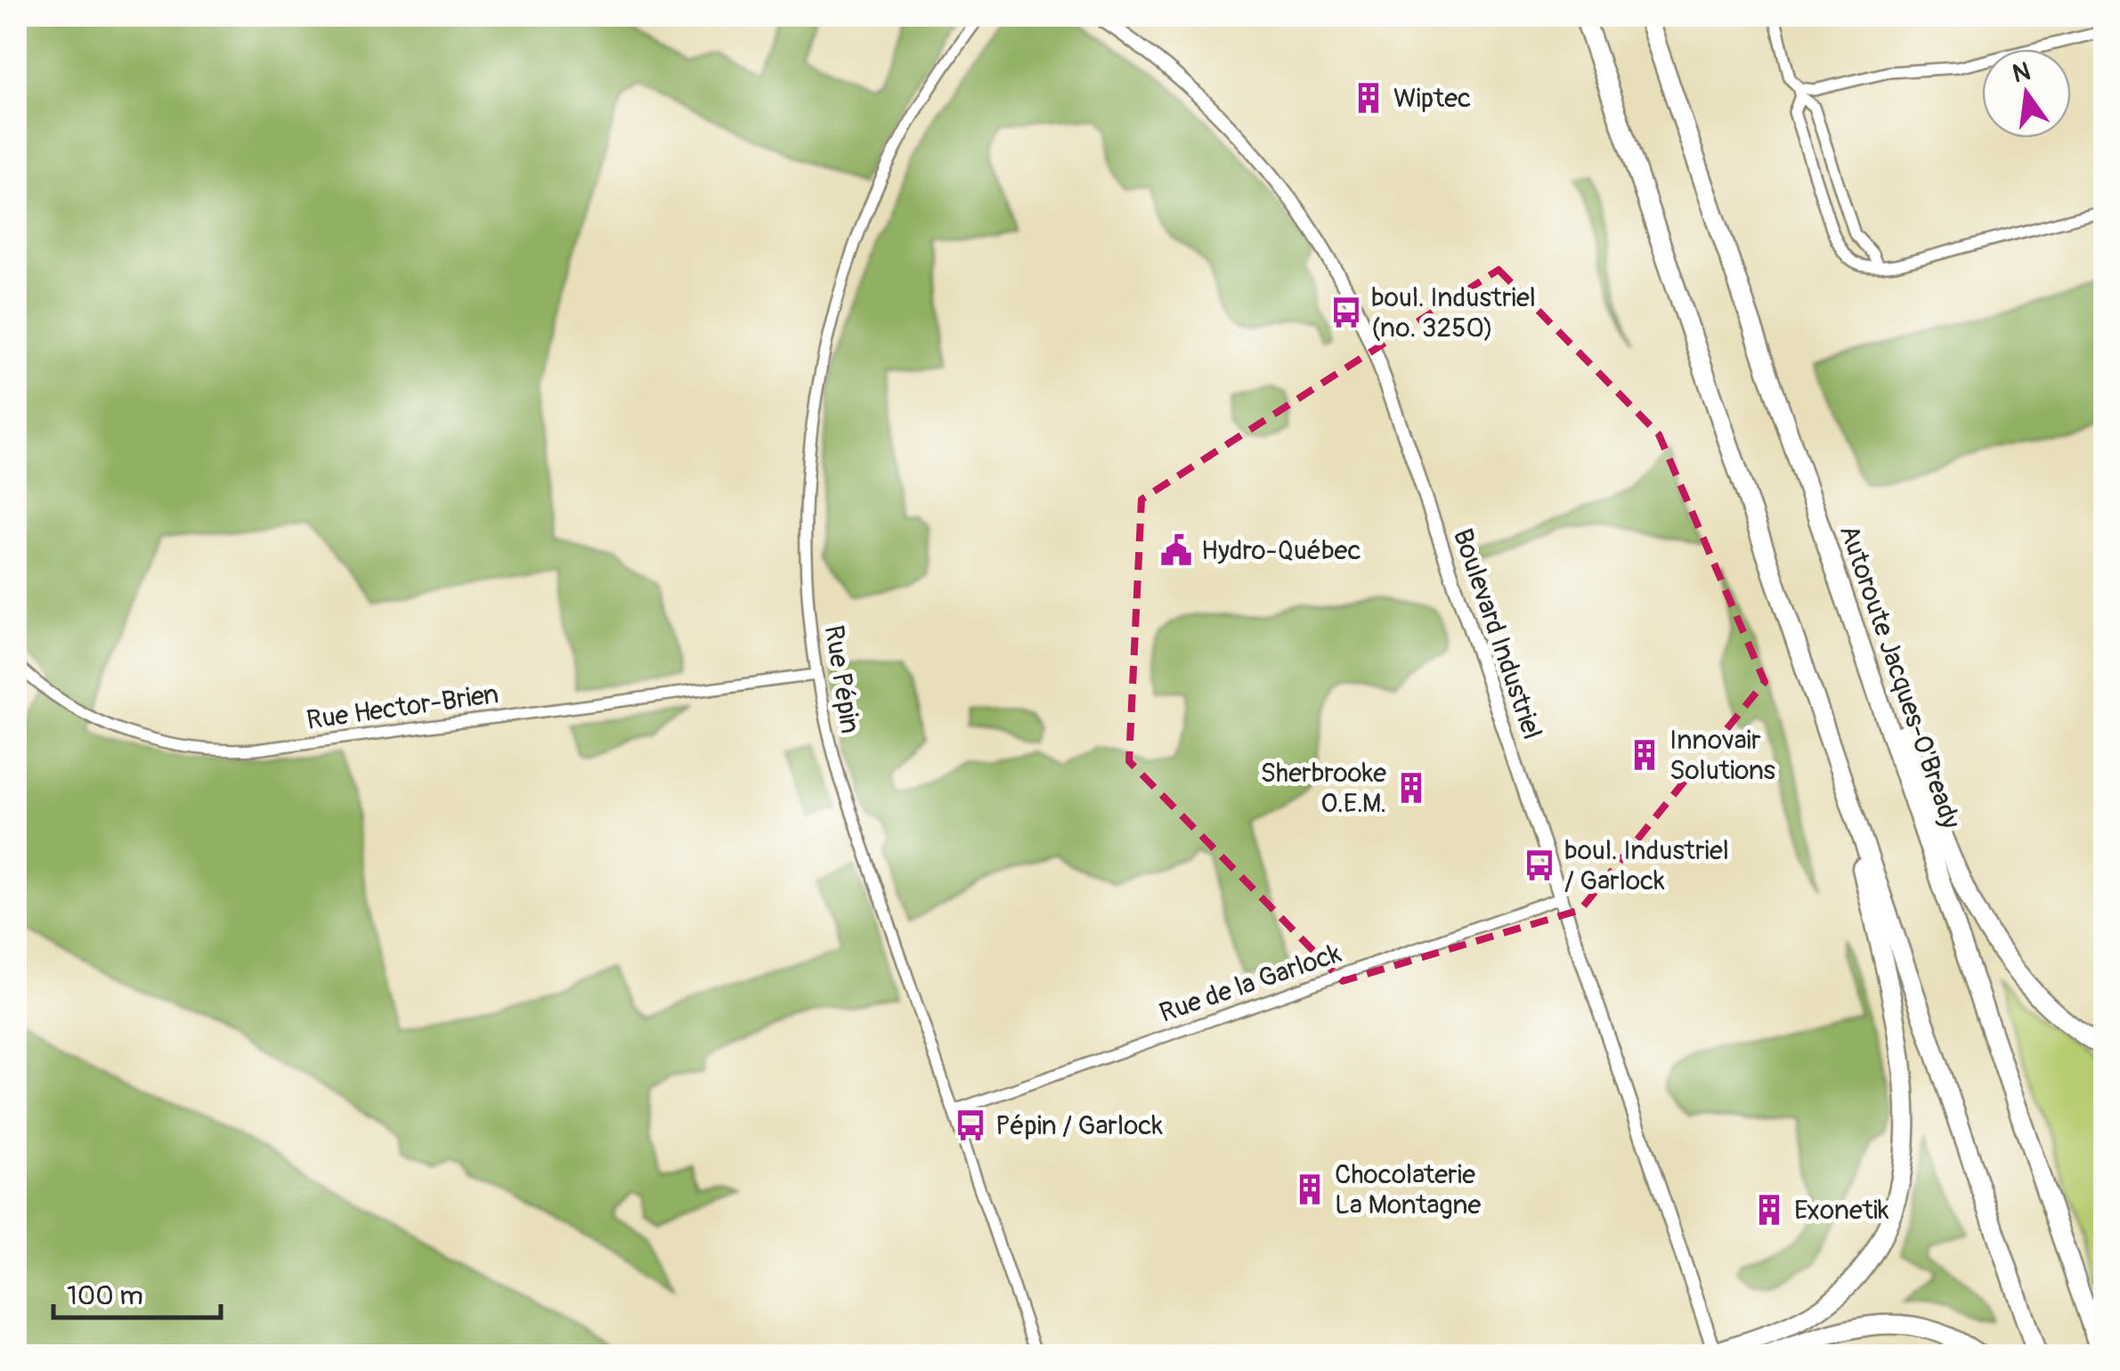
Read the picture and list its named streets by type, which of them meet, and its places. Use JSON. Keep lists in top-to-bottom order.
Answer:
{
  "streets": {
    "highway": ["Autoroute Jacques-O'Bready"],
    "street": [
      "Boulevard Industriel",
      "Rue Pépin",
      "Rue Hector-Brien",
      "Rue de la Garlock"
    ]
  },
  "crossings": [
    ["Boulevard Industriel", "Rue de la Garlock"],
    ["Rue Pépin", "Rue Hector-Brien"],
    ["Rue Pépin", "Rue de la Garlock"]
  ],
  "places": {
    "building": [
      "Wiptec",
      "Innovair Solutions",
      "Sherbrooke O.E.M.",
      "Chocolaterie La Montagne",
      "Exonetik"
    ],
    "bus stop": ["boul. Industriel (no. 3250)", "boul. Industriel / Garlock", "Pépin / Garlock"],
    "public building": ["Hydro-Québec"]
  },
  "scale_bar": "100 m",
  "north": "top"
}
